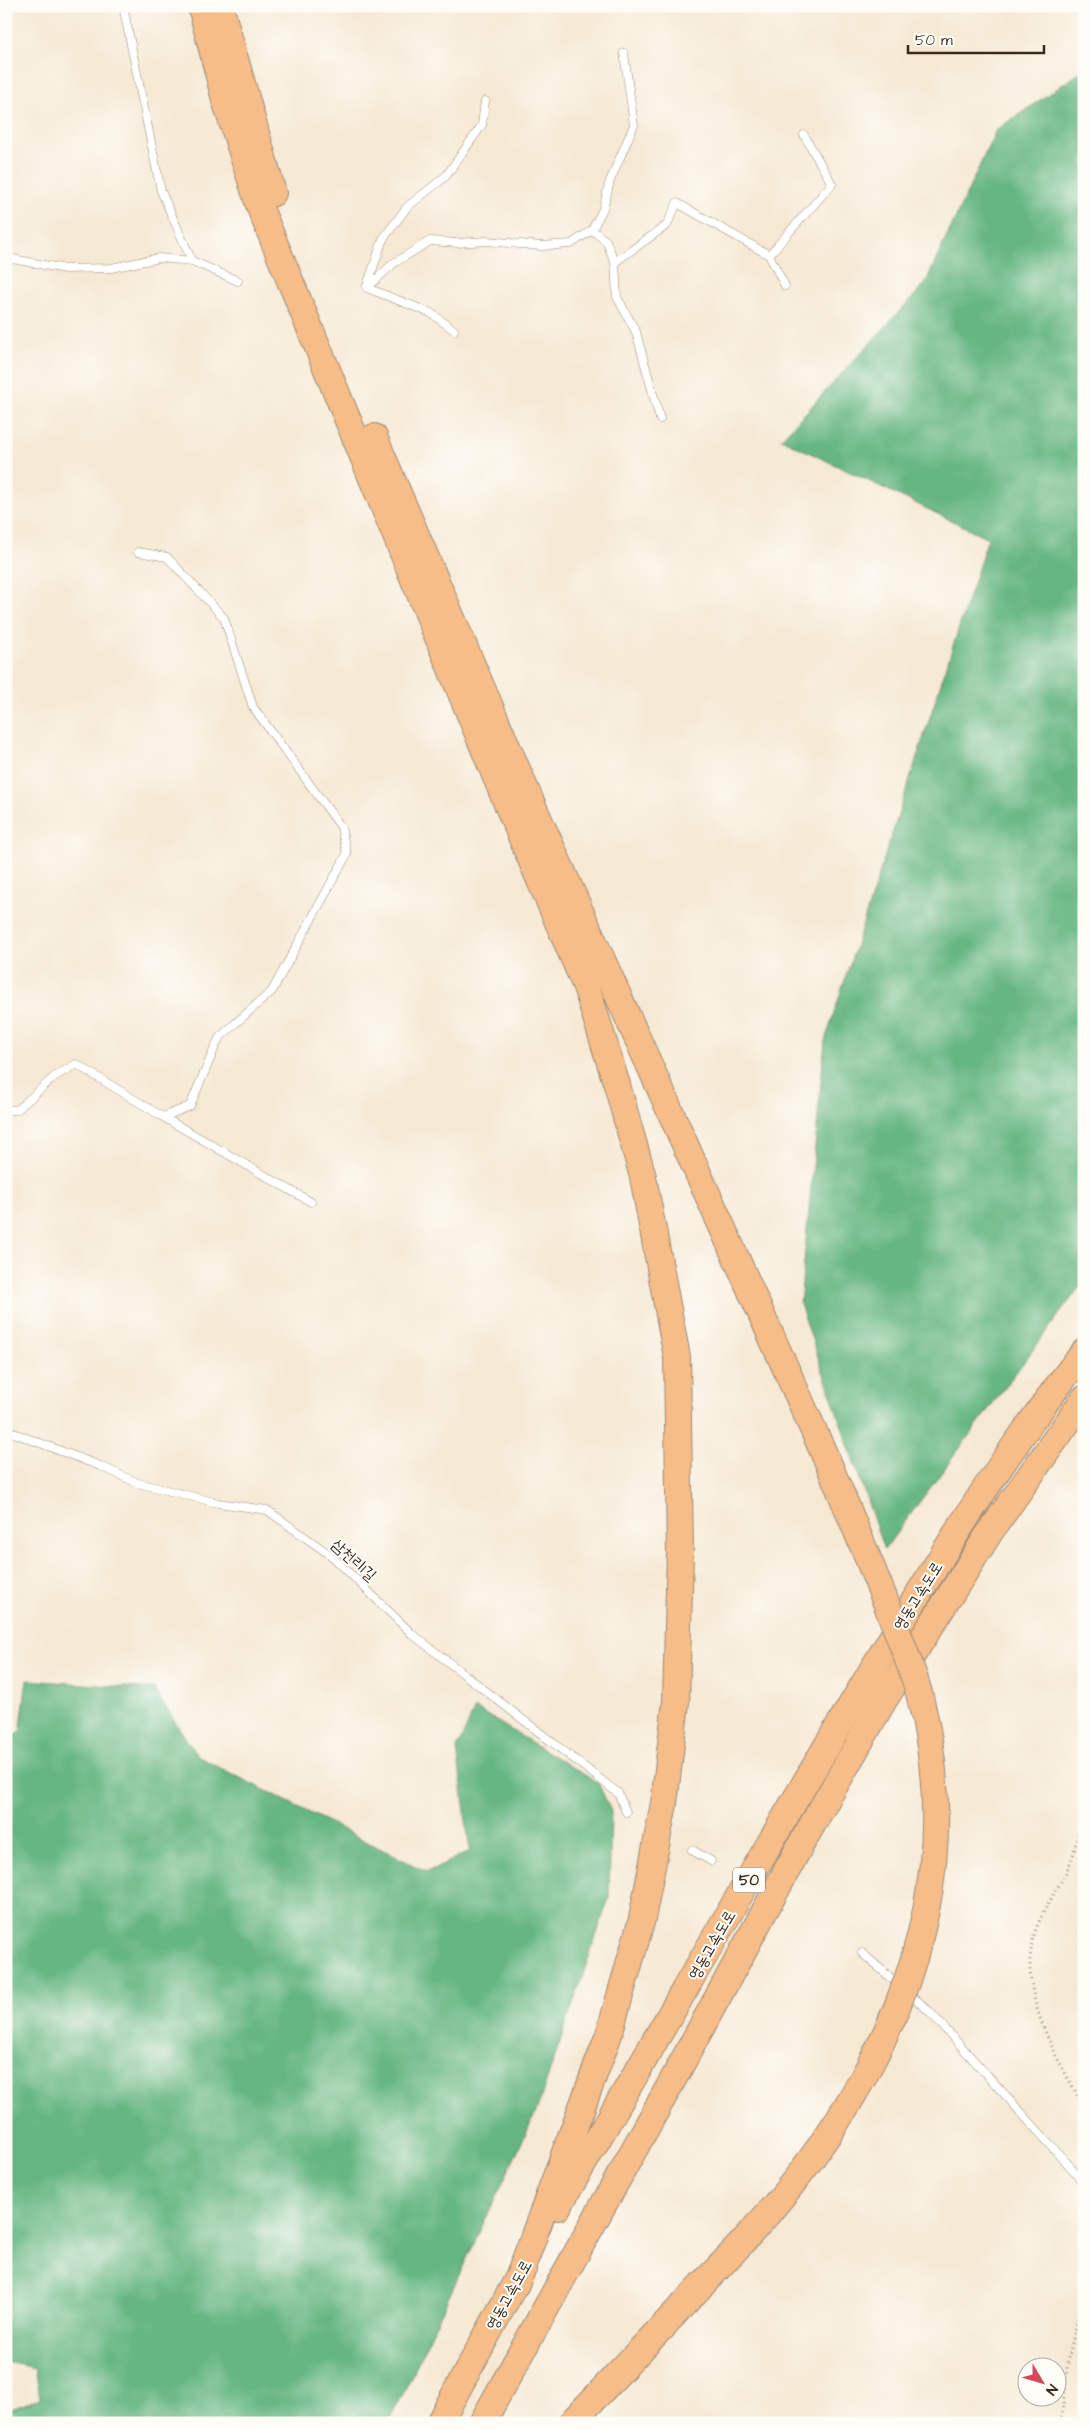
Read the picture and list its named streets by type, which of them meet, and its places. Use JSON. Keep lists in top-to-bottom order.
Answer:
{
  "streets": {
    "highway": ["영동고속도로", "50"],
    "lane": ["삼천리1길"]
  },
  "scale_bar": "50 m",
  "north": "bottom right"
}
